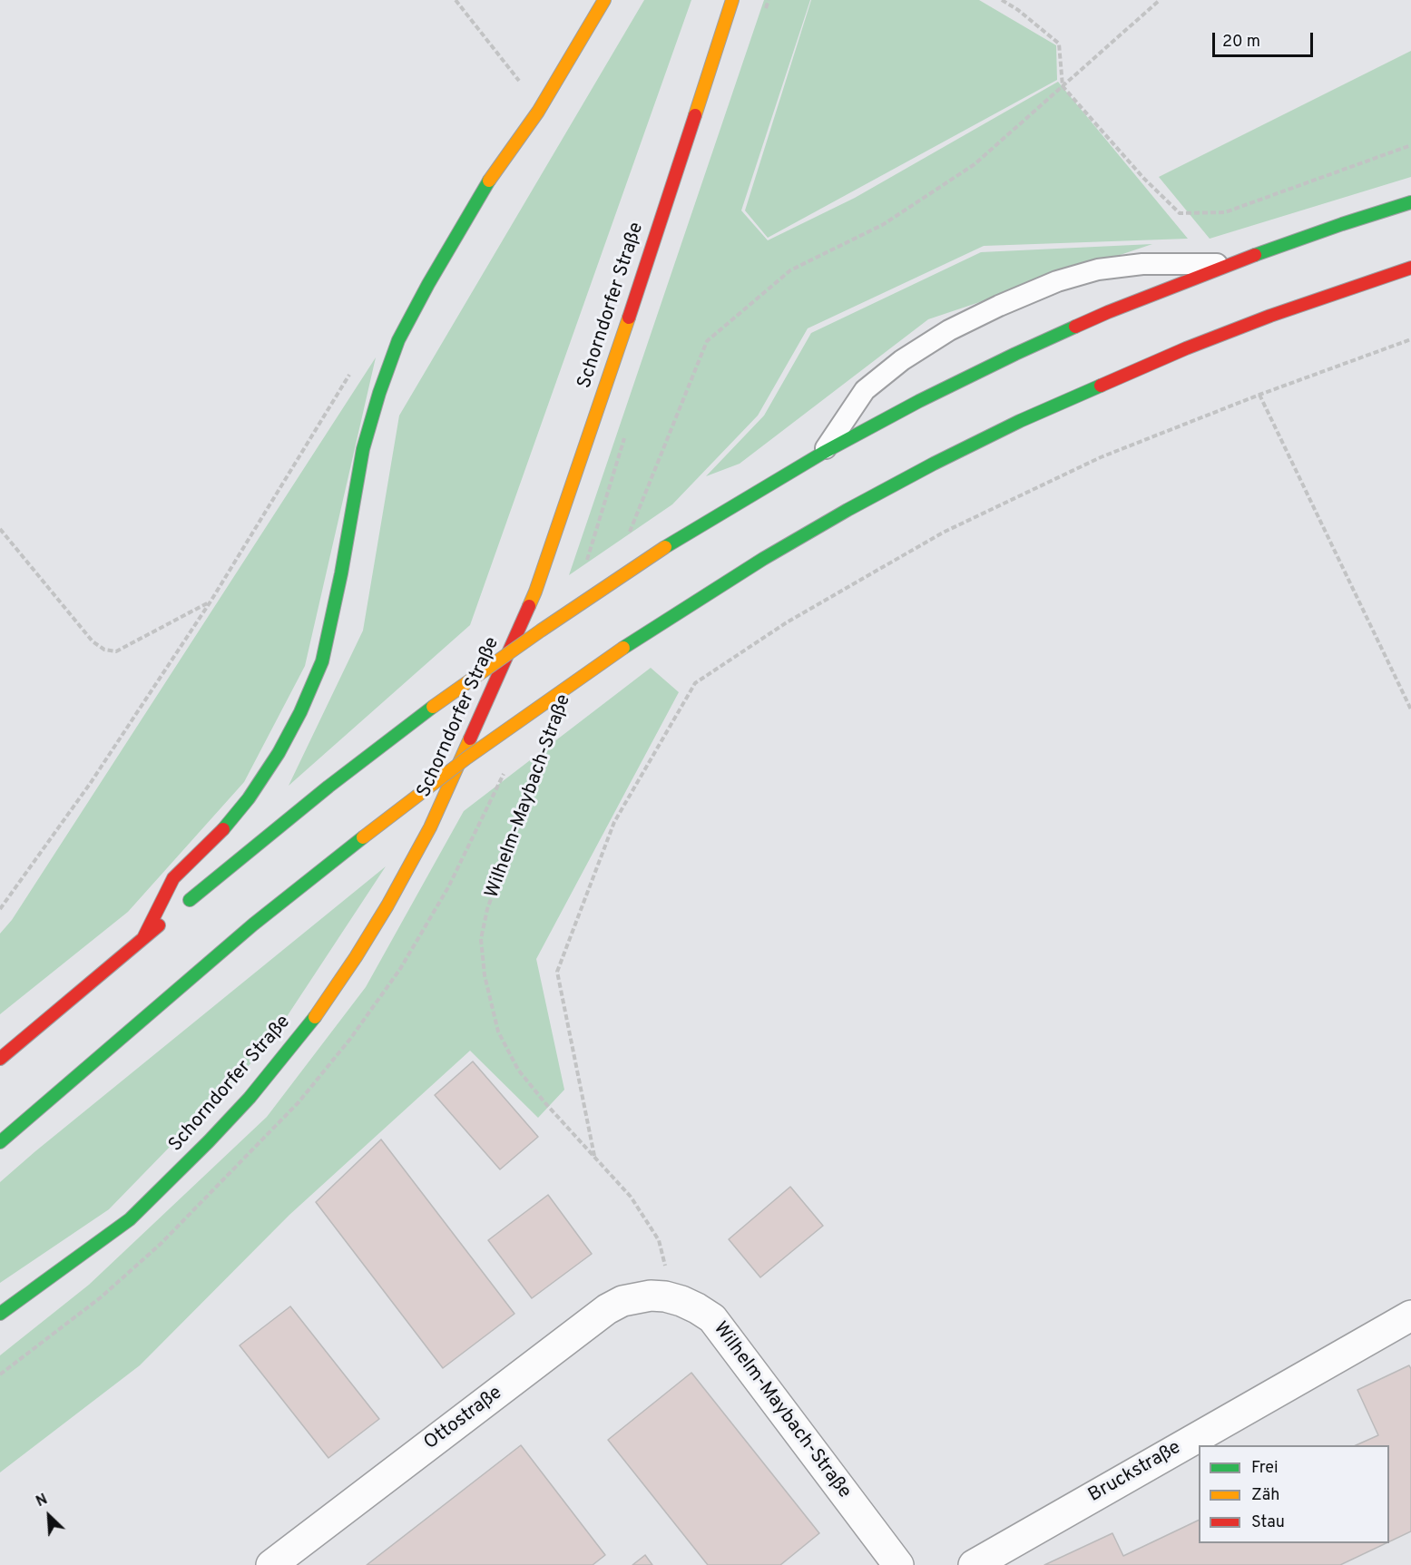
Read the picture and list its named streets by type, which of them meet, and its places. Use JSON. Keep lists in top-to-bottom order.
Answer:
{
  "streets": {
    "main road": ["Schorndorfer Straße"],
    "street": ["Wilhelm-Maybach-Straße", "Ottostraße", "Bruckstraße"]
  },
  "crossings": [
    ["Wilhelm-Maybach-Straße", "Ottostraße"]
  ],
  "legend": ["Frei", "Zäh", "Stau"],
  "scale_bar": "20 m",
  "north": "top left"
}
